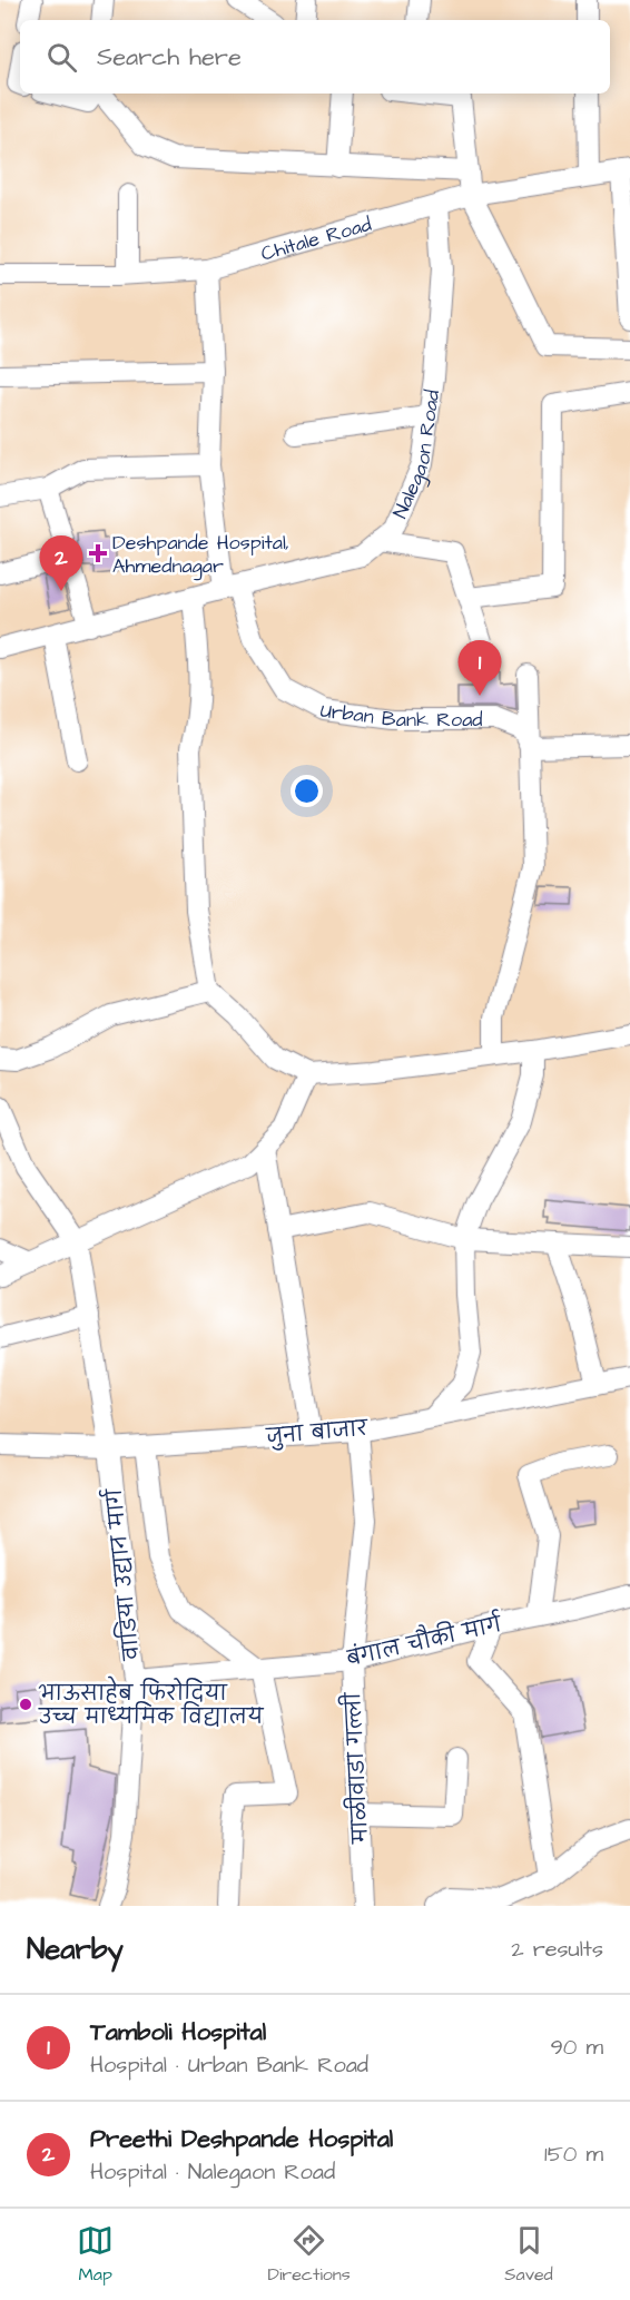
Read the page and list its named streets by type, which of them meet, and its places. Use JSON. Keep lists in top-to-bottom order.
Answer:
{
  "streets": {
    "street": [
      "Chitale Road",
      "Nalegaon Road",
      "Urban Bank Road",
      "जुना बाजार",
      "वाडिया उद्यान मार्ग",
      "बंगाल चौकी मार्ग",
      "माळीवाडा गल्ली"
    ]
  },
  "crossings": [
    ["Chitale Road", "Nalegaon Road"],
    ["Chitale Road", "Urban Bank Road"],
    ["Nalegaon Road", "Urban Bank Road"],
    ["जुना बाजार", "वाडिया उद्यान मार्ग"],
    ["जुना बाजार", "माळीवाडा गल्ली"],
    ["वाडिया उद्यान मार्ग", "बंगाल चौकी मार्ग"],
    ["बंगाल चौकी मार्ग", "माळीवाडा गल्ली"]
  ],
  "places": {
    "health": ["Deshpande Hospital, Ahmednagar"],
    "other": ["भाऊसाहेब फिरोदिया उच्च माध्यमिक विद्यालय"]
  },
  "page": {
    "search": "Search here",
    "pins": ["2", "1"],
    "heading": ["Nearby", "2 results"],
    "list": [
      {
        "mark": "1",
        "name": "Tamboli Hospital",
        "note": "Hospital · Urban Bank Road",
        "value": "90 m"
      },
      {
        "mark": "2",
        "name": "Preethi Deshpande Hospital",
        "note": "Hospital · Nalegaon Road",
        "value": "150 m"
      }
    ],
    "nav": ["Map", "Directions", "Saved"]
  }
}
